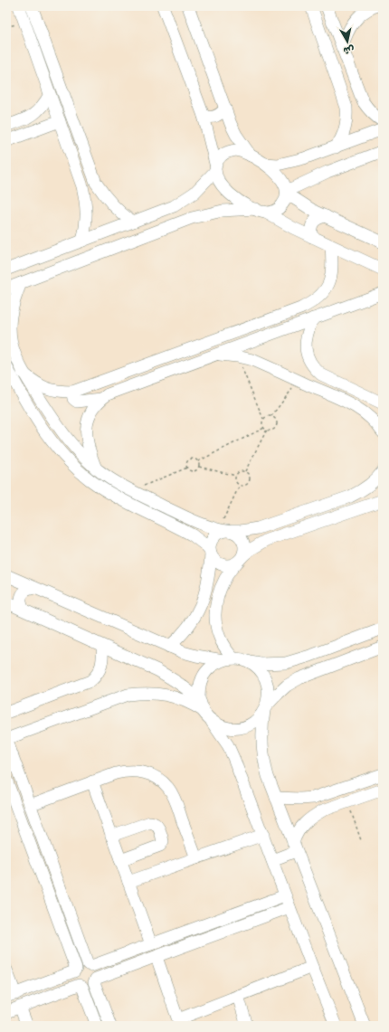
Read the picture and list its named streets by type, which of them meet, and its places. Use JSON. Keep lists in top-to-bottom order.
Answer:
{
  "north": "bottom"
}
